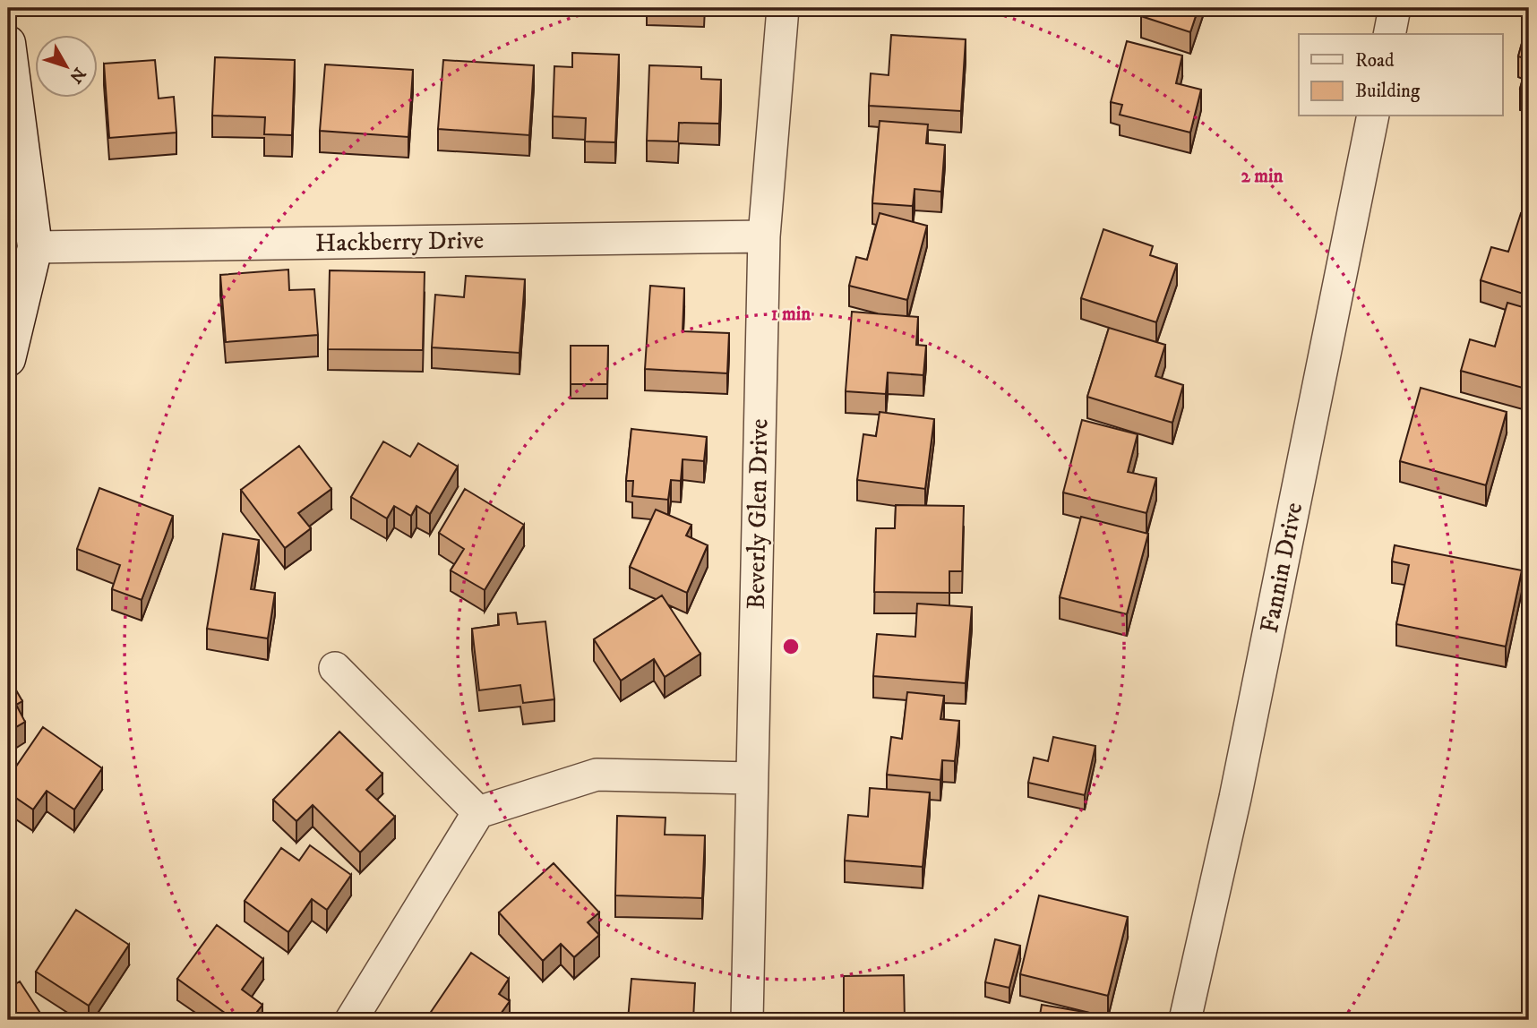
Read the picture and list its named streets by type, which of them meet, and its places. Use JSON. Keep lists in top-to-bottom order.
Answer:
{
  "streets": {
    "street": ["Hackberry Drive", "Beverly Glen Drive", "Fannin Drive"]
  },
  "crossings": [
    ["Hackberry Drive", "Beverly Glen Drive"]
  ],
  "legend": ["Road", "Building"],
  "north": "bottom right",
  "rings": ["2 min", "1 min"]
}
